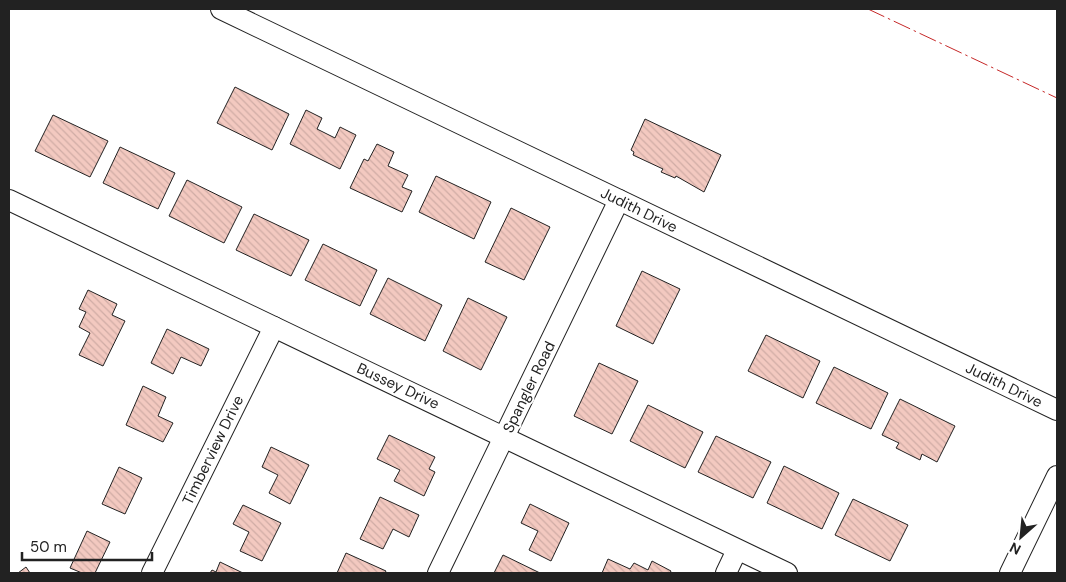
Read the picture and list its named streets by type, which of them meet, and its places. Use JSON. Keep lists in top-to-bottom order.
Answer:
{
  "streets": {
    "street": [
      "Judith Drive",
      "Bussey Drive",
      "Spangler Road",
      "Timberview Drive"
    ]
  },
  "crossings": [
    ["Judith Drive", "Spangler Road"],
    ["Bussey Drive", "Spangler Road"],
    ["Bussey Drive", "Timberview Drive"]
  ],
  "scale_bar": "50 m",
  "north": "bottom left"
}
